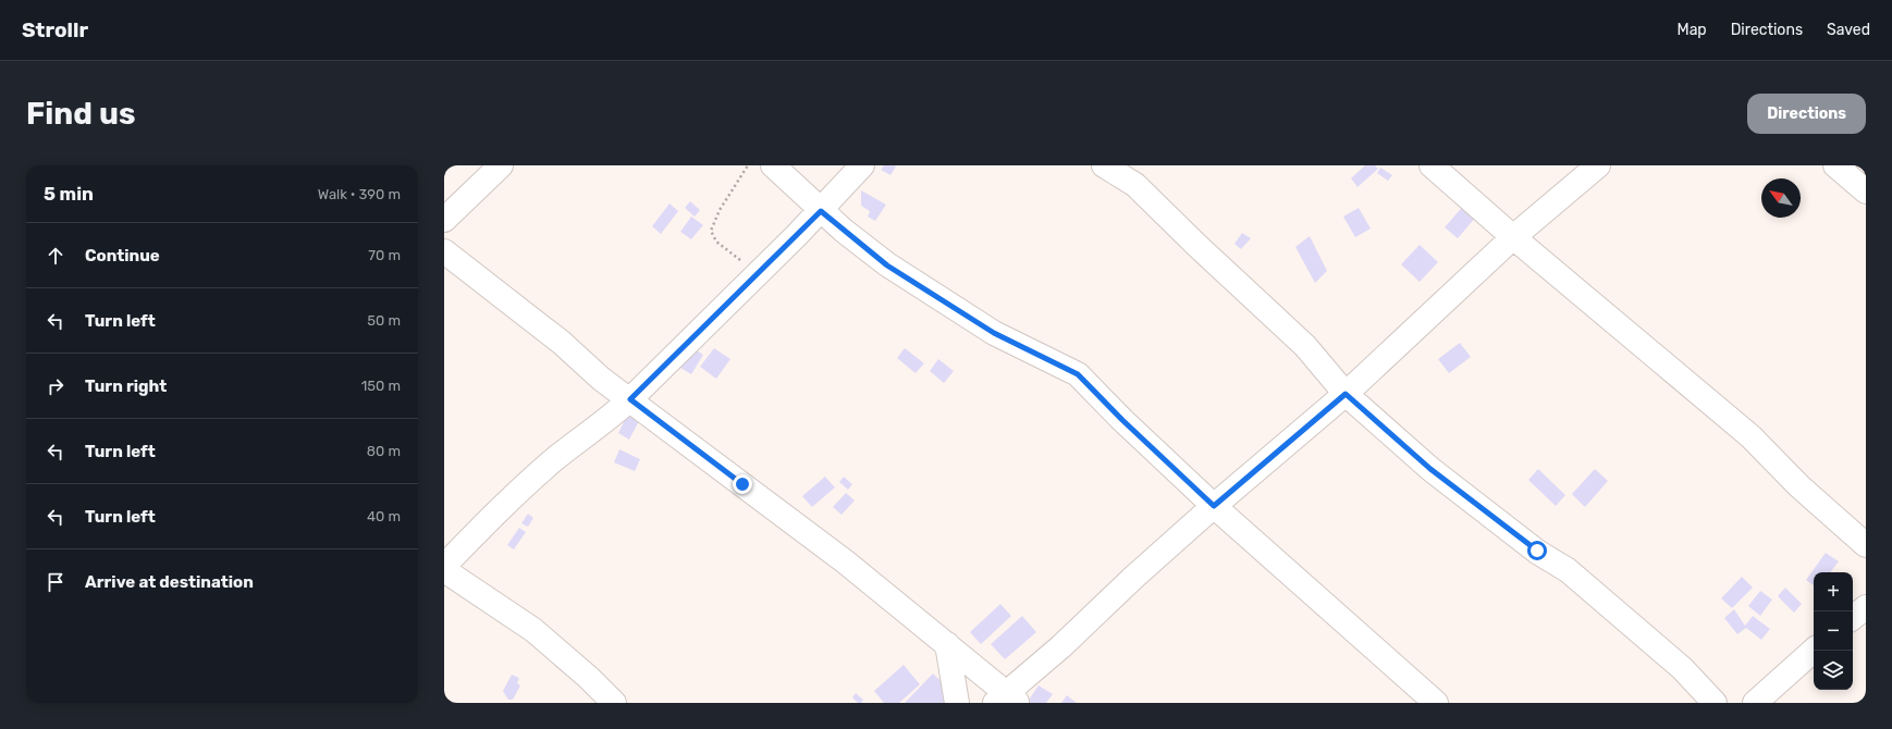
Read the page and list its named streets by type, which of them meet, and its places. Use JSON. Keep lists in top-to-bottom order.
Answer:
{
  "north": "top left",
  "page": {
    "header": "Strollr",
    "nav": ["Map", "Directions", "Saved"],
    "buttons": "Directions",
    "title": "Find us",
    "heading": ["5 min", "Walk · 390 m"],
    "list": [
      ["Continue", "70 m"],
      ["Turn left", "50 m"],
      ["Turn right", "150 m"],
      ["Turn left", "80 m"],
      ["Turn left", "40 m"],
      "Arrive at destination"
    ],
    "map_buttons": ["+", "−"]
  }
}
